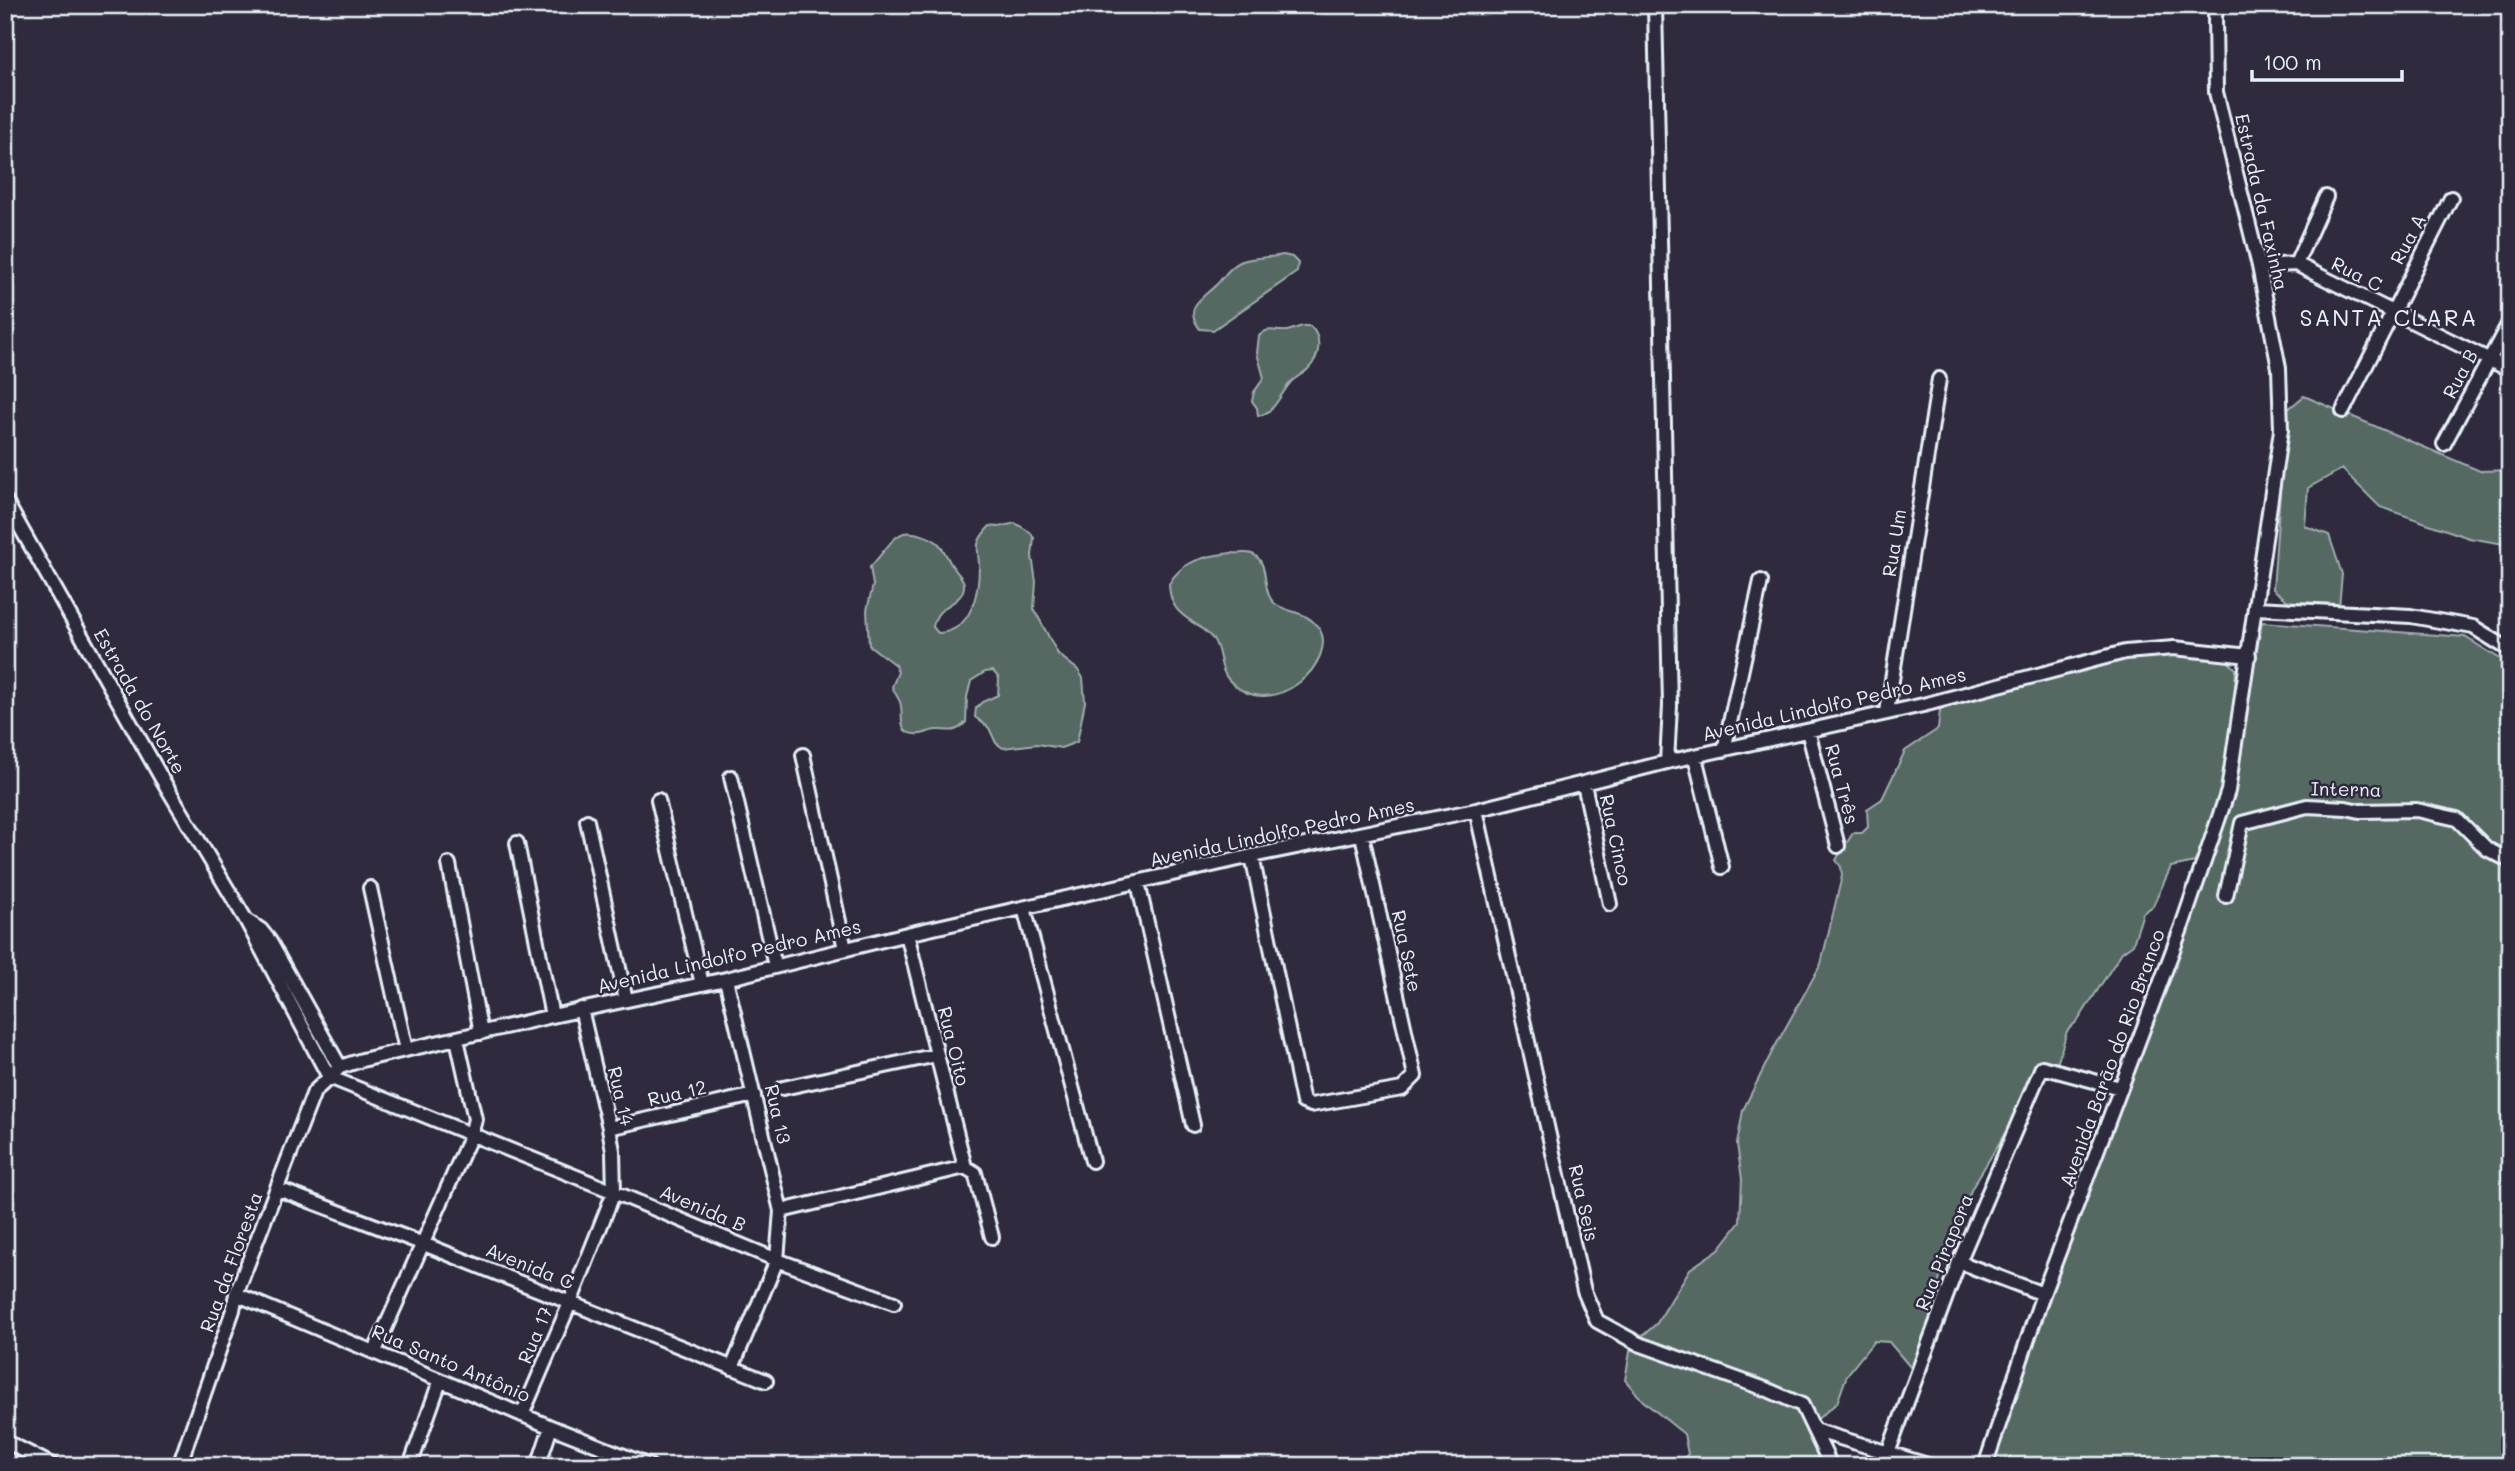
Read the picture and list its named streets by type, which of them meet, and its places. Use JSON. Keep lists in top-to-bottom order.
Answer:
{
  "streets": {
    "street": [
      "Estrada da Faxinha",
      "Rua A",
      "Rua C",
      "Rua B",
      "Rua Um",
      "Estrada do Norte",
      "Avenida Lindolfo Pedro Ames",
      "Rua Três",
      "Interna",
      "Rua Cinco",
      "Rua Sete",
      "Rua Oito",
      "Avenida Barão do Rio Branco",
      "Rua 12",
      "Rua 14",
      "Rua 13",
      "Rua Seis",
      "Avenida B",
      "Rua Pirapora",
      "Rua da Floresta",
      "Avenida C",
      "Rua 17",
      "Rua Santo Antônio"
    ]
  },
  "crossings": [
    ["Estrada da Faxinha", "Avenida Lindolfo Pedro Ames"],
    ["Estrada da Faxinha", "Avenida Barão do Rio Branco"],
    ["Rua A", "Rua C"],
    ["Rua C", "Rua B"],
    ["Rua Um", "Avenida Lindolfo Pedro Ames"],
    ["Estrada do Norte", "Avenida Lindolfo Pedro Ames"],
    ["Estrada do Norte", "Avenida B"],
    ["Estrada do Norte", "Rua da Floresta"],
    ["Avenida Lindolfo Pedro Ames", "Rua Três"],
    ["Avenida Lindolfo Pedro Ames", "Rua Cinco"],
    ["Avenida Lindolfo Pedro Ames", "Rua Sete"],
    ["Avenida Lindolfo Pedro Ames", "Rua Oito"],
    ["Avenida Lindolfo Pedro Ames", "Avenida Barão do Rio Branco"],
    ["Avenida Lindolfo Pedro Ames", "Rua 14"],
    ["Avenida Lindolfo Pedro Ames", "Rua 13"],
    ["Avenida Lindolfo Pedro Ames", "Rua Seis"],
    ["Avenida Lindolfo Pedro Ames", "Avenida B"],
    ["Avenida Lindolfo Pedro Ames", "Rua da Floresta"],
    ["Avenida Barão do Rio Branco", "Rua Pirapora"],
    ["Rua 12", "Rua 14"],
    ["Rua 12", "Rua 13"],
    ["Rua 14", "Avenida B"],
    ["Rua 14", "Rua 17"],
    ["Rua 13", "Avenida B"],
    ["Rua 13", "Avenida C"],
    ["Avenida B", "Rua da Floresta"],
    ["Avenida B", "Rua 17"],
    ["Rua da Floresta", "Avenida C"],
    ["Rua da Floresta", "Rua Santo Antônio"],
    ["Avenida C", "Rua 17"],
    ["Rua 17", "Rua Santo Antônio"]
  ],
  "districts": ["SANTA CLARA"],
  "scale_bar": "100 m"
}
